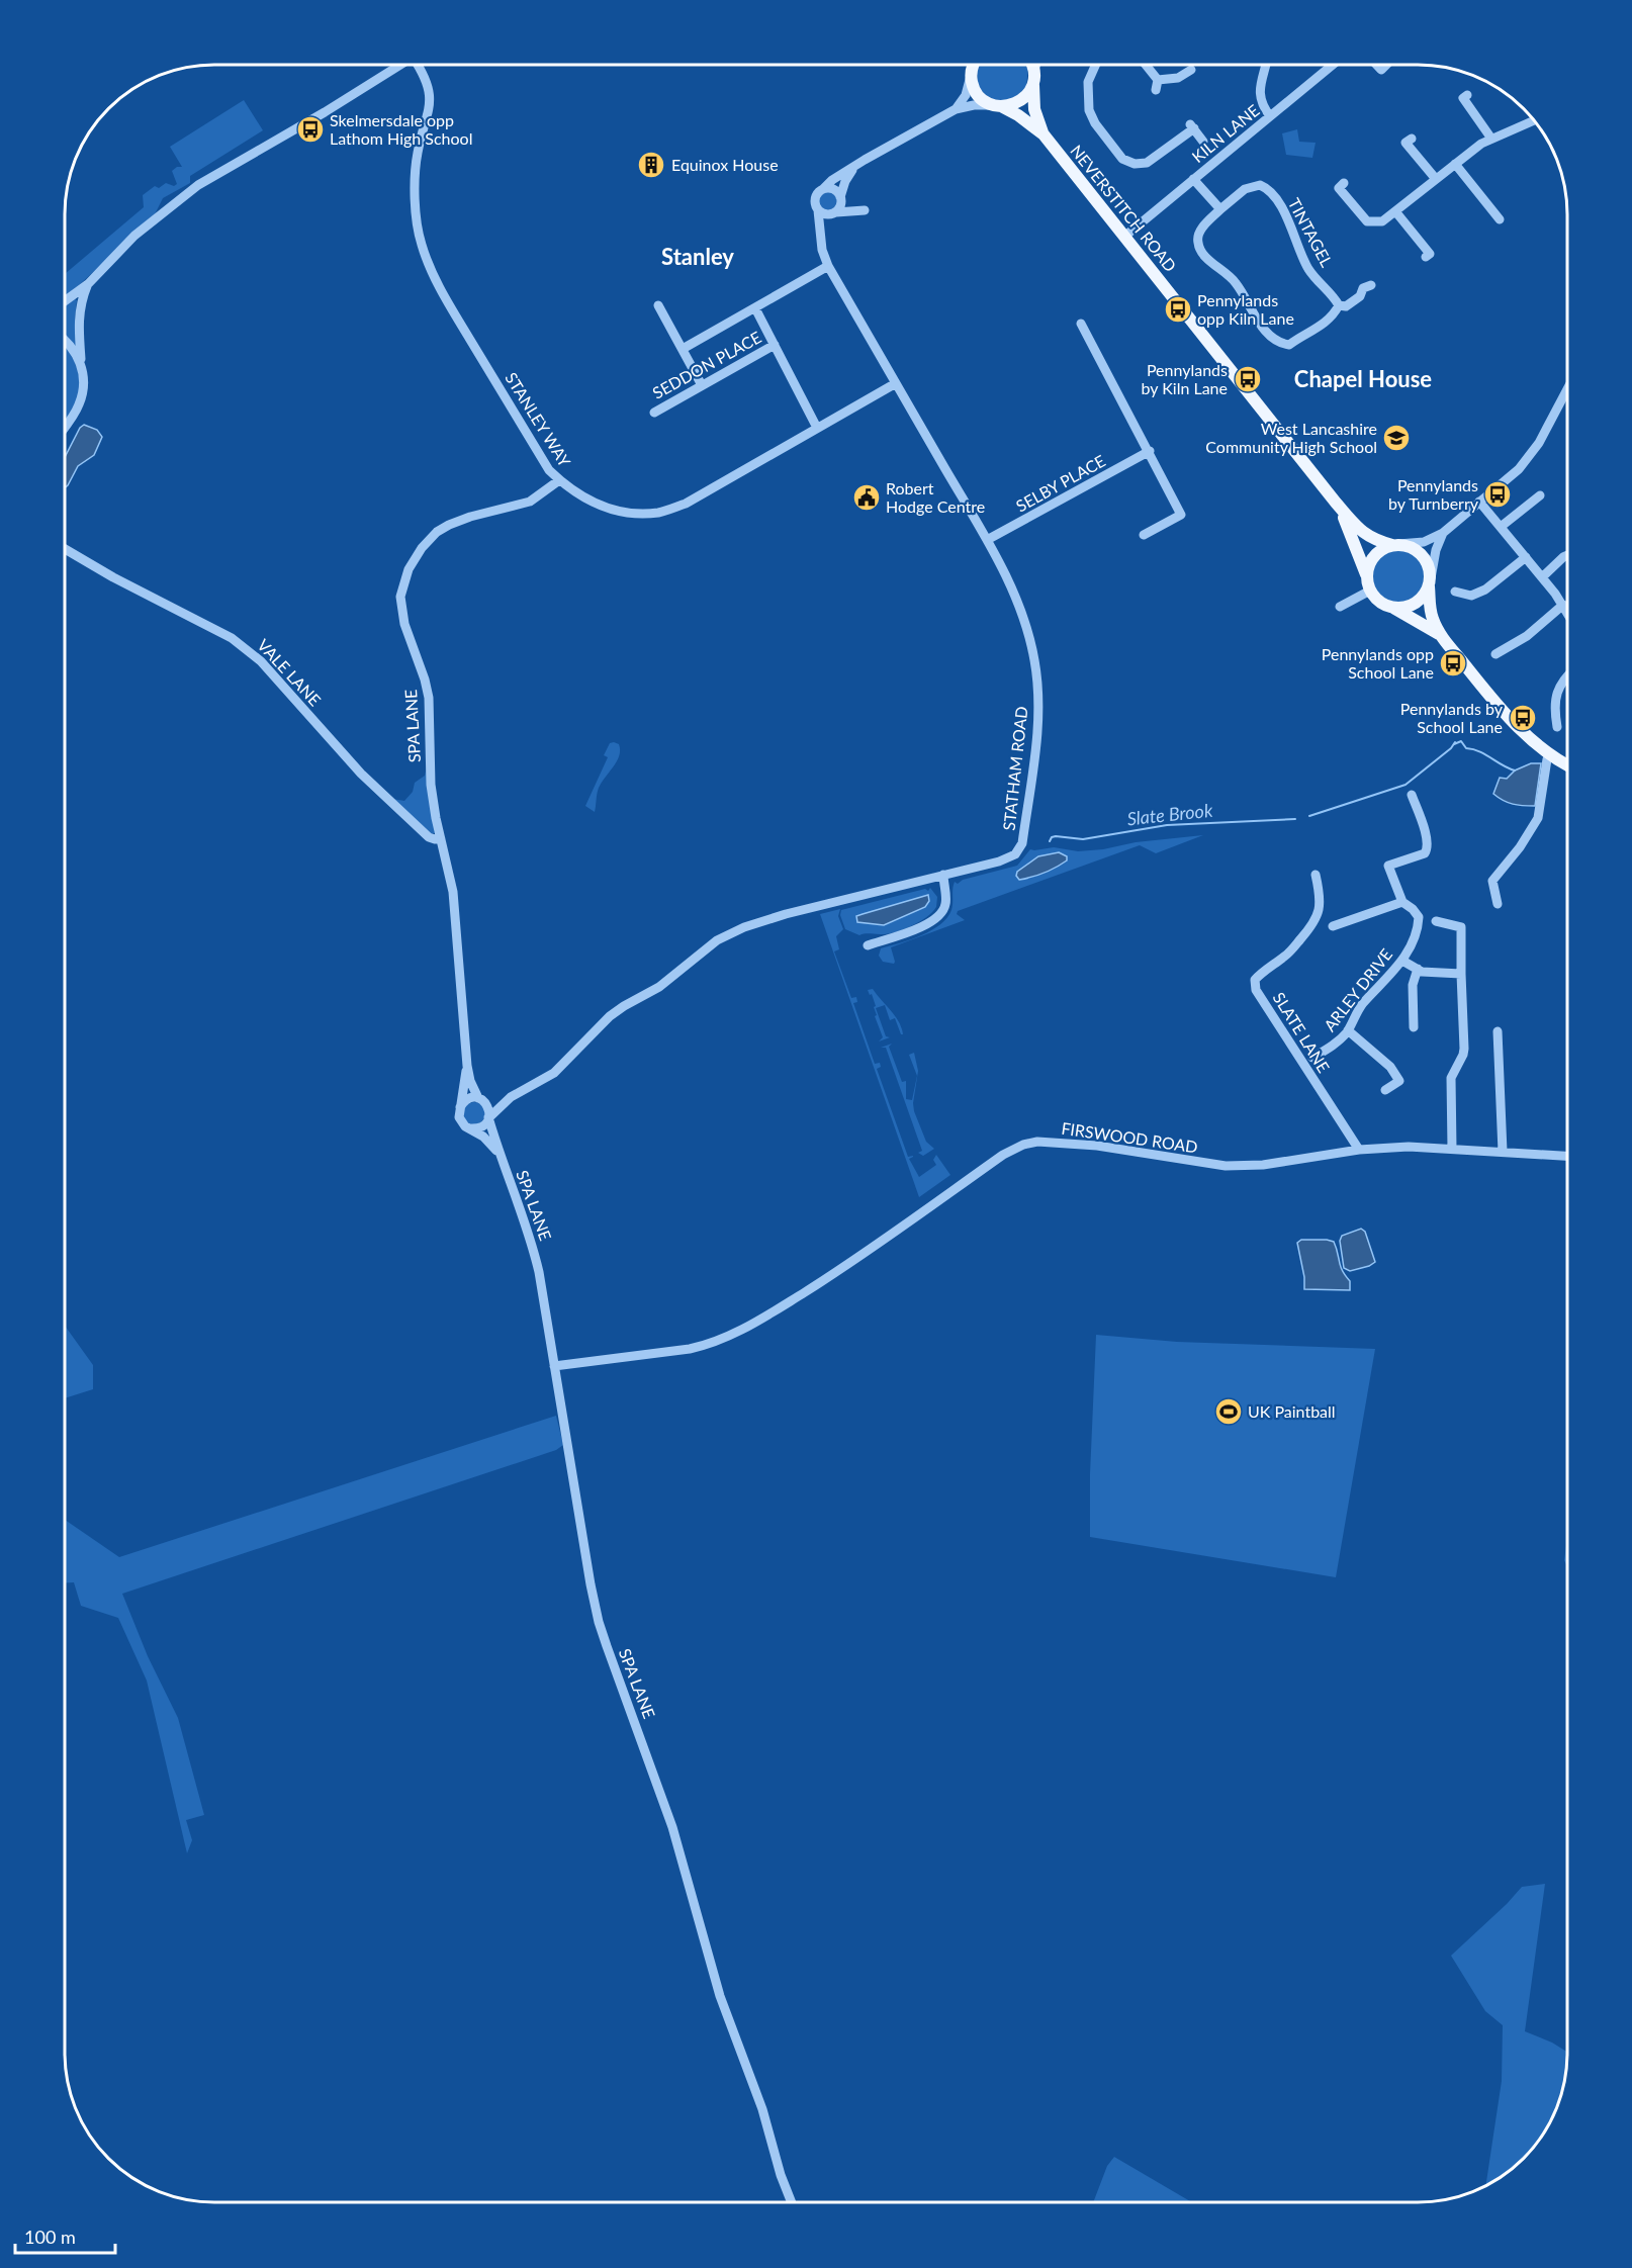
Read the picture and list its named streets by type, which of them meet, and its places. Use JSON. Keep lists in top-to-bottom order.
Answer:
{
  "streets": {
    "main road": ["NEVERSTITCH ROAD"],
    "street": [
      "KILN LANE",
      "TINTAGEL",
      "SEDDON PLACE",
      "STANLEY WAY",
      "SELBY PLACE",
      "VALE LANE",
      "SPA LANE",
      "STATHAM ROAD",
      "ARLEY DRIVE",
      "SLATE LANE",
      "FIRSWOOD ROAD"
    ]
  },
  "crossings": [
    ["KILN LANE", "NEVERSTITCH ROAD"],
    ["SEDDON PLACE", "STANLEY WAY"],
    ["SEDDON PLACE", "STATHAM ROAD"],
    ["STANLEY WAY", "SPA LANE"],
    ["STANLEY WAY", "STATHAM ROAD"],
    ["SELBY PLACE", "STATHAM ROAD"],
    ["VALE LANE", "SPA LANE"],
    ["SPA LANE", "STATHAM ROAD"],
    ["SPA LANE", "FIRSWOOD ROAD"],
    ["SLATE LANE", "FIRSWOOD ROAD"]
  ],
  "districts": ["Stanley", "Chapel House"],
  "water": ["Slate Brook"],
  "places": {
    "bus stop": [
      "Skelmersdale opp Lathom High School",
      "Pennylands opp Kiln Lane",
      "Pennylands by Kiln Lane",
      "Pennylands by Turnberry",
      "Pennylands opp School Lane",
      "Pennylands by School Lane"
    ],
    "building": ["Equinox House"],
    "school or university": ["West Lancashire Community High School"],
    "public building": ["Robert Hodge Centre"],
    "sports": ["UK Paintball"]
  },
  "scale_bar": "100 m"
}
